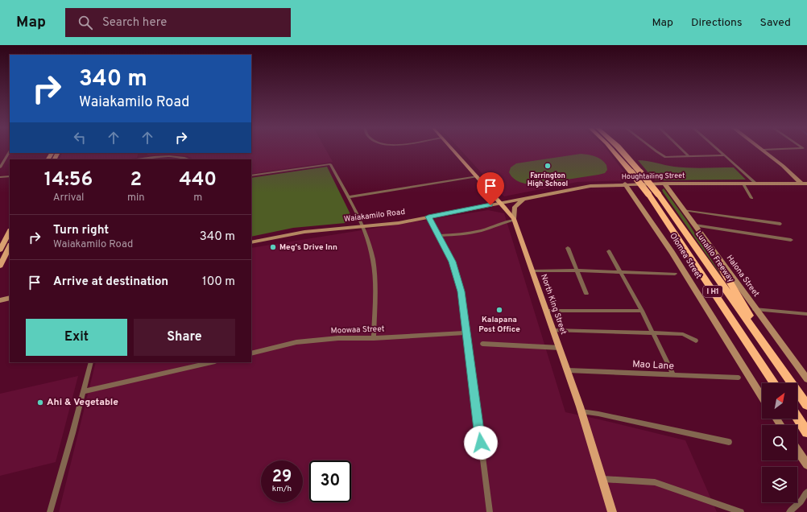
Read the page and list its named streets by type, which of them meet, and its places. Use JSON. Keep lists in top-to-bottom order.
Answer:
{
  "streets": {
    "highway": ["Lunalilo Freeway", "I H1"],
    "main road": [
      "Houghtailing Street",
      "Waiakamilo Road",
      "Olomea Street",
      "Halona Street",
      "North King Street"
    ],
    "street": ["Moowaa Street", "Mao Lane"]
  },
  "crossings": [
    ["Houghtailing Street", "Waiakamilo Road"],
    ["Houghtailing Street", "Olomea Street"],
    ["Houghtailing Street", "Halona Street"],
    ["Houghtailing Street", "North King Street"],
    ["Waiakamilo Road", "North King Street"],
    ["North King Street", "Mao Lane"]
  ],
  "places": [
    "Farrington High School",
    "Meg's Drive Inn",
    "Kalapana Post Office",
    "Ahi & Vegetable"
  ],
  "north": "top right",
  "page": {
    "header": "Map",
    "search": "Search here",
    "nav": ["Map", "Directions", "Saved"],
    "turn": ["340 m", "Waiakamilo Road"],
    "eta": [
      "14:56",
      "Arrival",
      "2",
      "min",
      "440",
      "m"
    ],
    "list": [
      {
        "name": "Turn right",
        "note": "Waiakamilo Road",
        "value": "340 m"
      },
      {
        "name": "Arrive at destination",
        "value": "100 m"
      }
    ],
    "buttons": ["Exit", "Share"],
    "speed": "29 km/h",
    "limit": "30"
  }
}
